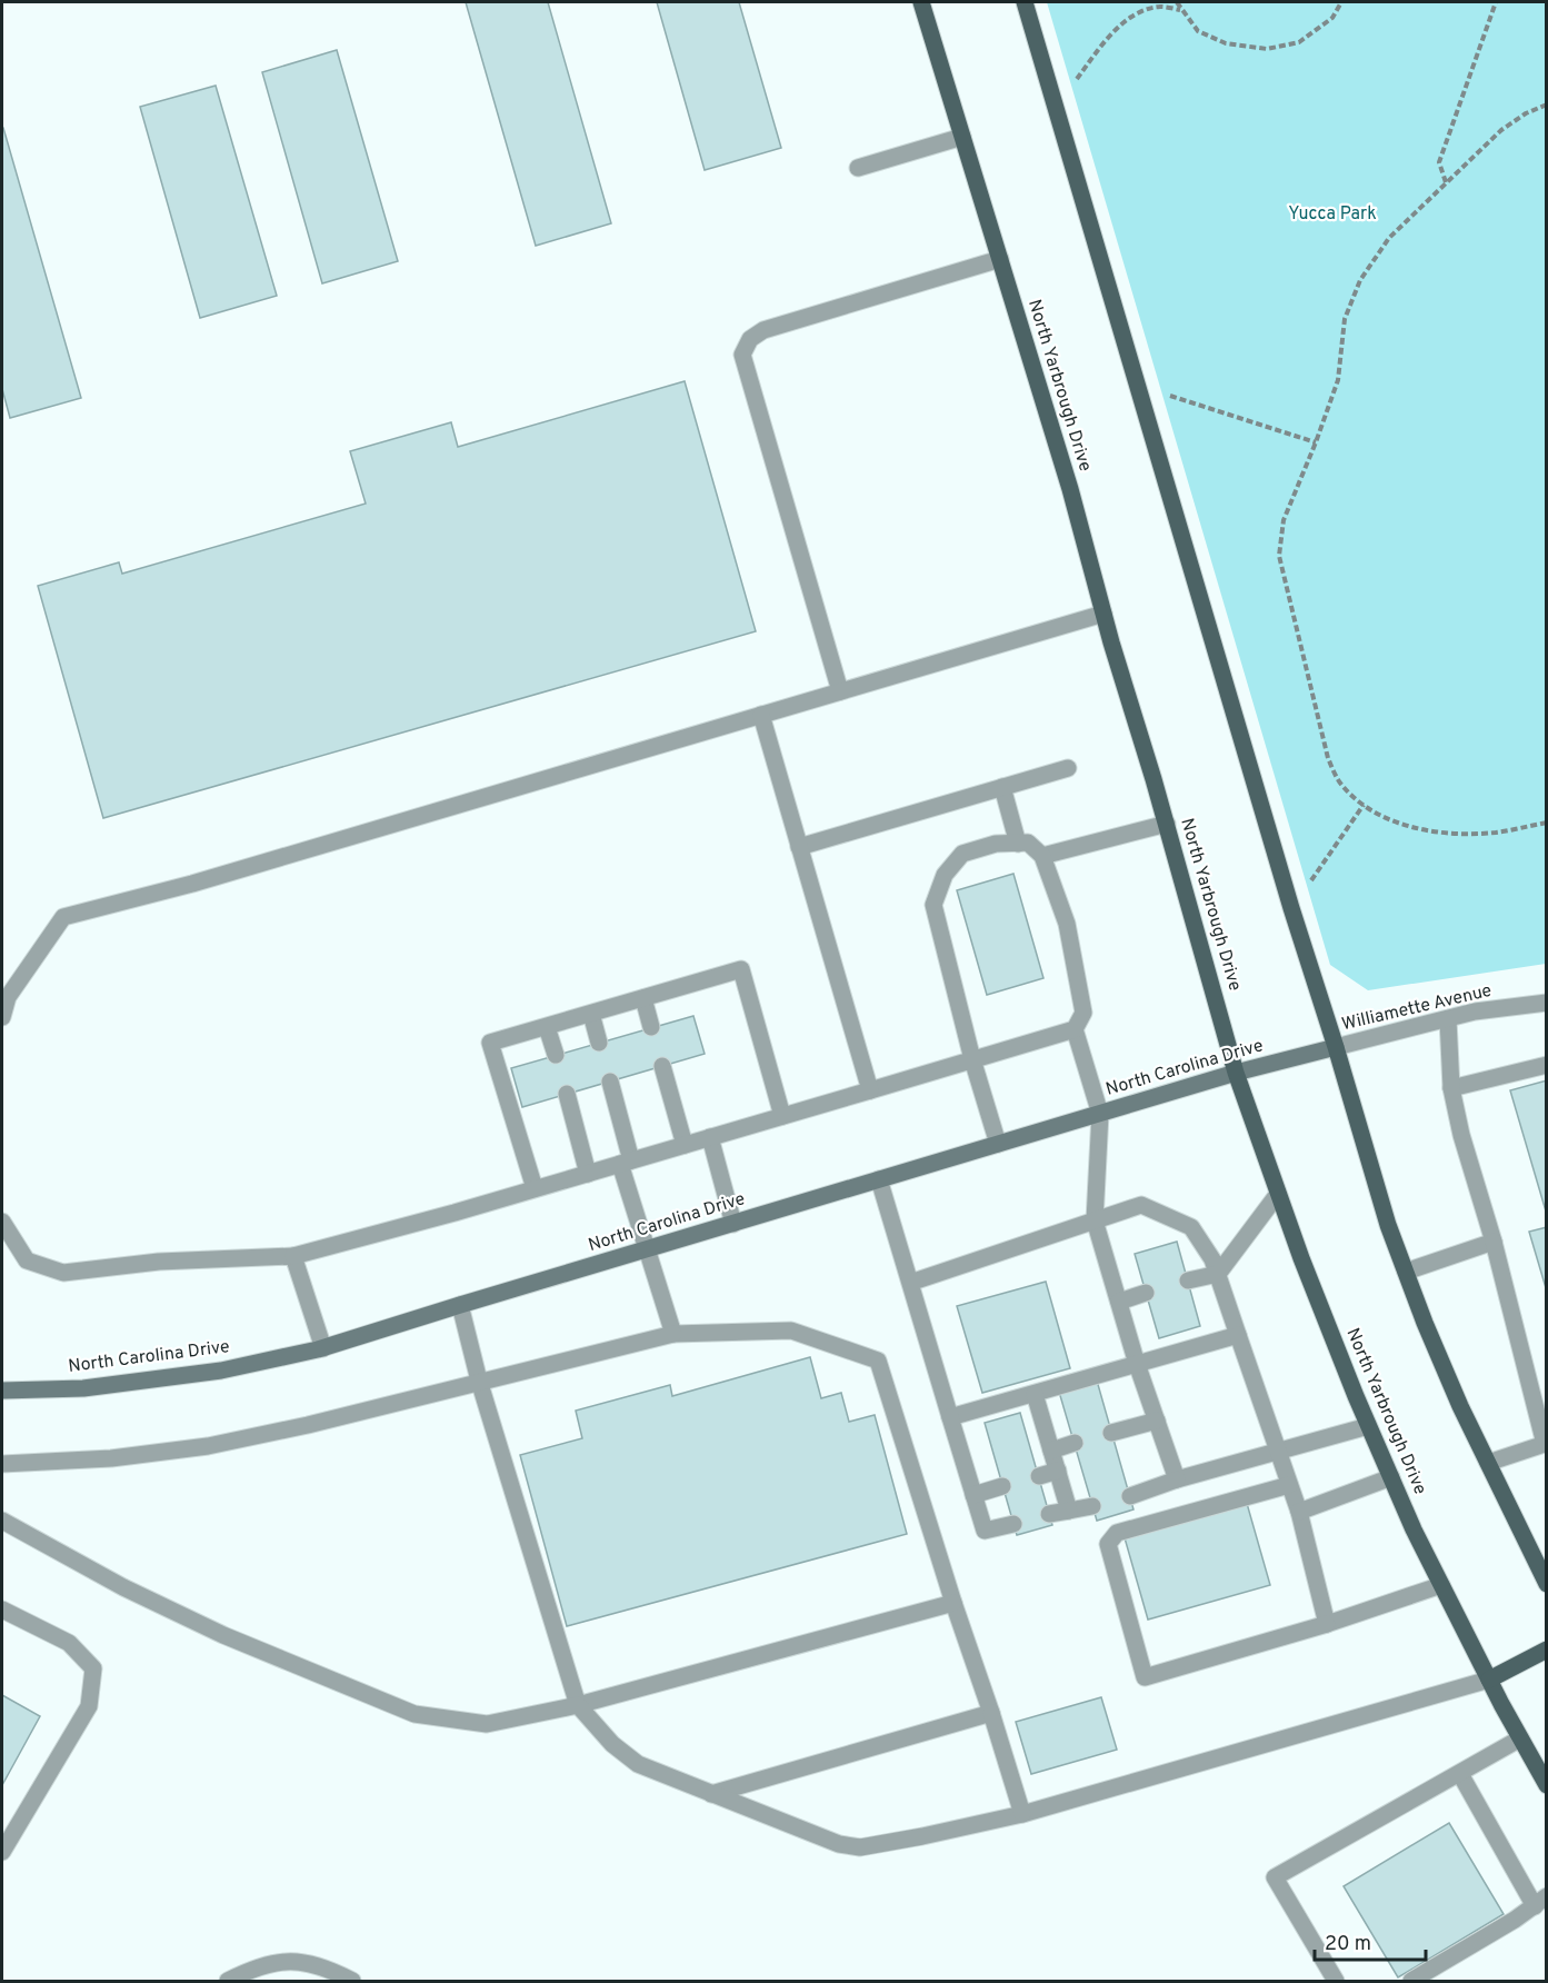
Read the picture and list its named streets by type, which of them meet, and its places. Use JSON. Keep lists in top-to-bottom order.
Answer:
{
  "streets": {
    "main road": ["North Yarbrough Drive", "North Carolina Drive"],
    "street": ["Williamette Avenue"]
  },
  "crossings": [
    ["North Yarbrough Drive", "North Carolina Drive"],
    ["Williamette Avenue", "North Carolina Drive"]
  ],
  "parks": ["Yucca Park"],
  "scale_bar": "20 m"
}
